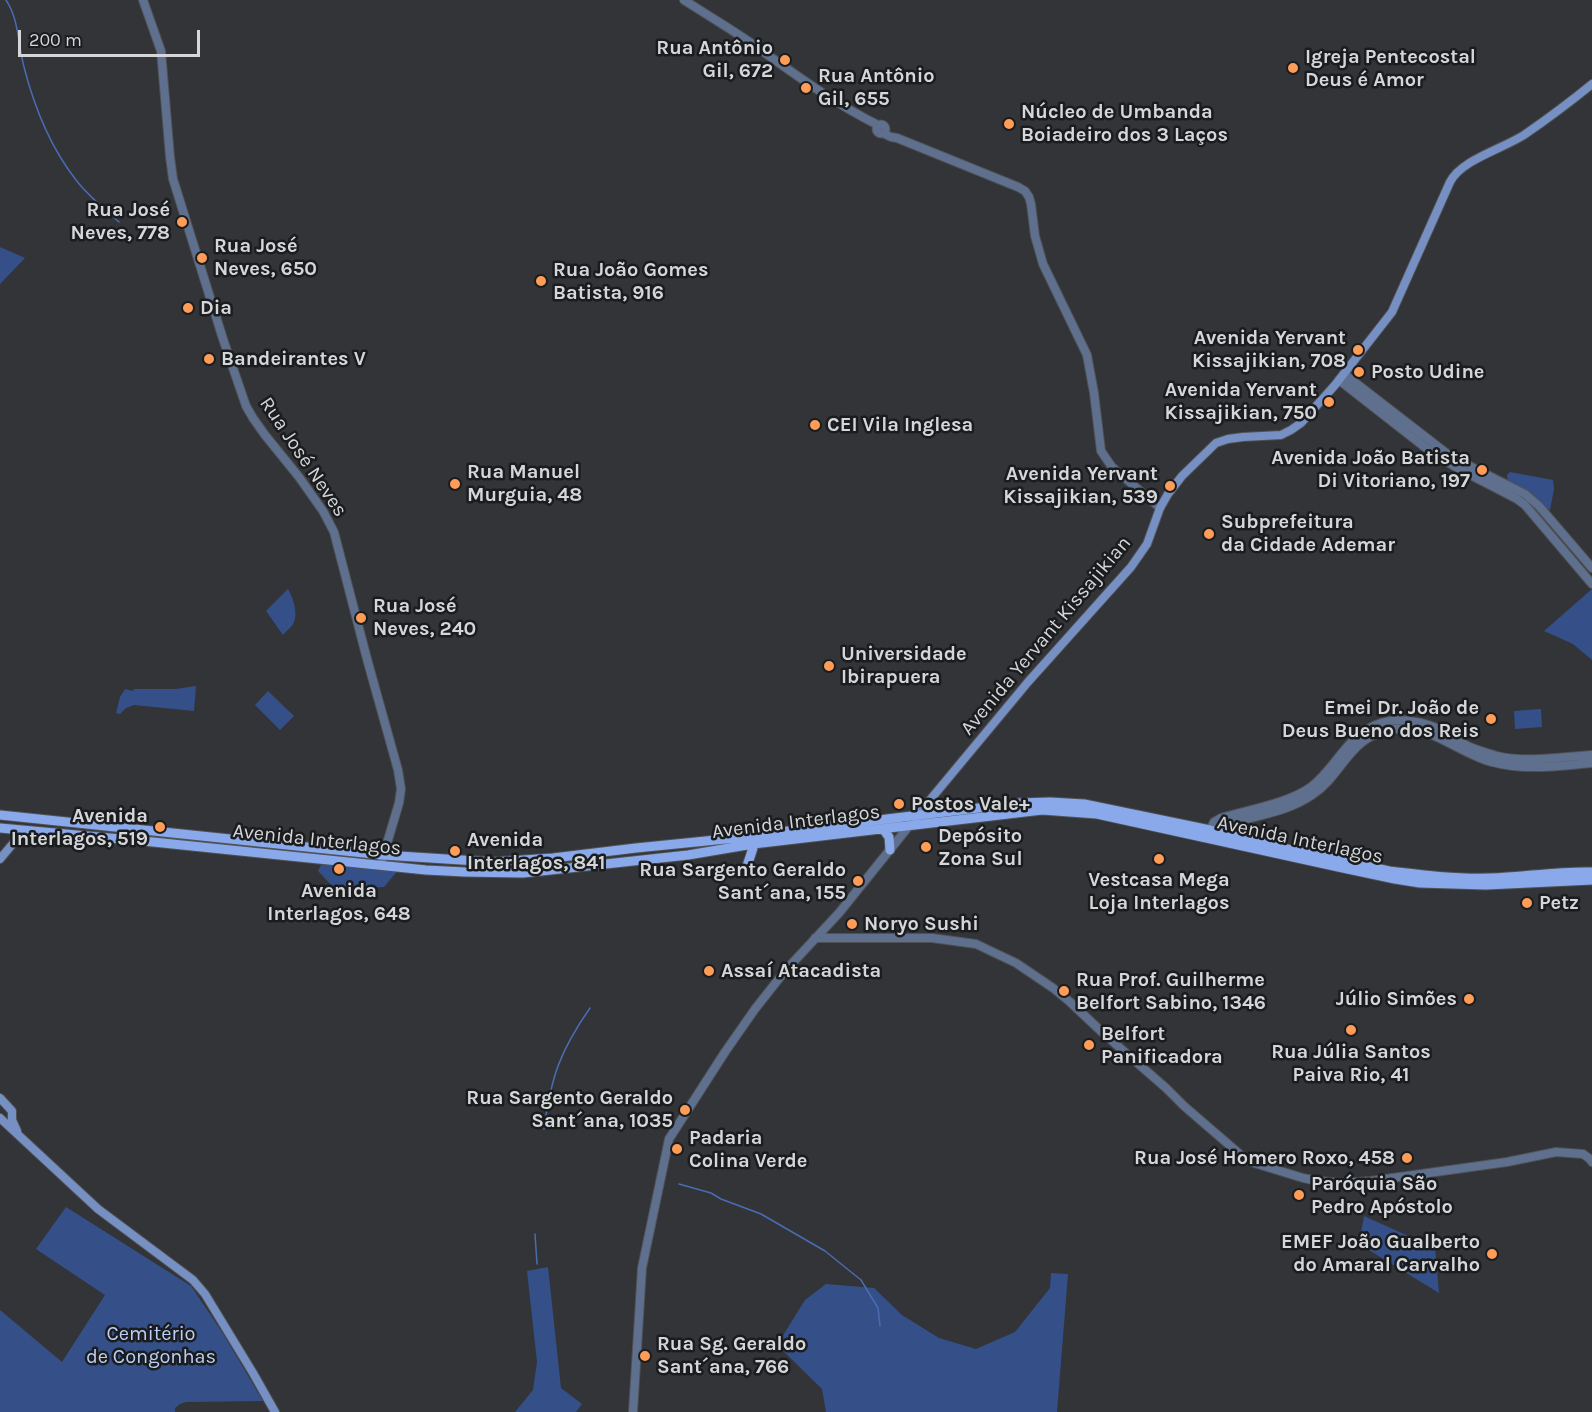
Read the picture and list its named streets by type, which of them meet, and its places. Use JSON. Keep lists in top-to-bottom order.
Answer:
{
  "streets": {
    "main road": ["Avenida Yervant Kissajikian", "Avenida Interlagos"],
    "street": ["Rua José Neves"]
  },
  "crossings": [
    ["Rua José Neves", "Avenida Interlagos"],
    ["Avenida Yervant Kissajikian", "Avenida Interlagos"]
  ],
  "parks": ["Cemitério de Congonhas"],
  "places": [
    "Rua Antônio Gil, 672",
    "Igreja Pentecostal Deus é Amor",
    "Rua Antônio Gil, 655",
    "Núcleo de Umbanda Boiadeiro dos 3 Laços",
    "Rua José Neves, 778",
    "Rua José Neves, 650",
    "Rua João Gomes Batista, 916",
    "Dia",
    "Avenida Yervant Kissajikian, 708",
    "Bandeirantes V",
    "Posto Udine",
    "Avenida Yervant Kissajikian, 750",
    "CEI Vila Inglesa",
    "Avenida João Batista Di Vitoriano, 197",
    "Rua Manuel Murguia, 48",
    "Avenida Yervant Kissajikian, 539",
    "Subprefeitura da Cidade Ademar",
    "Rua José Neves, 240",
    "Universidade Ibirapuera",
    "Emei Dr. João de Deus Bueno dos Reis",
    "Postos Vale+",
    "Avenida Interlagos, 519",
    "Depósito Zona Sul",
    "Avenida Interlagos, 841",
    "Vestcasa Mega Loja Interlagos",
    "Avenida Interlagos, 648",
    "Rua Sargento Geraldo Sant´ana, 155",
    "Petz",
    "Noryo Sushi",
    "Assaí Atacadista",
    "Rua Prof. Guilherme Belfort Sabino, 1346",
    "Júlio Simões",
    "Rua Júlia Santos Paiva Rio, 41",
    "Belfort Panificadora",
    "Rua Sargento Geraldo Sant´ana, 1035",
    "Padaria Colina Verde",
    "Rua José Homero Roxo, 458",
    "Paróquia São Pedro Apóstolo",
    "EMEF João Gualberto do Amaral Carvalho",
    "Rua Sg. Geraldo Sant´ana, 766"
  ],
  "scale_bar": "200 m"
}
